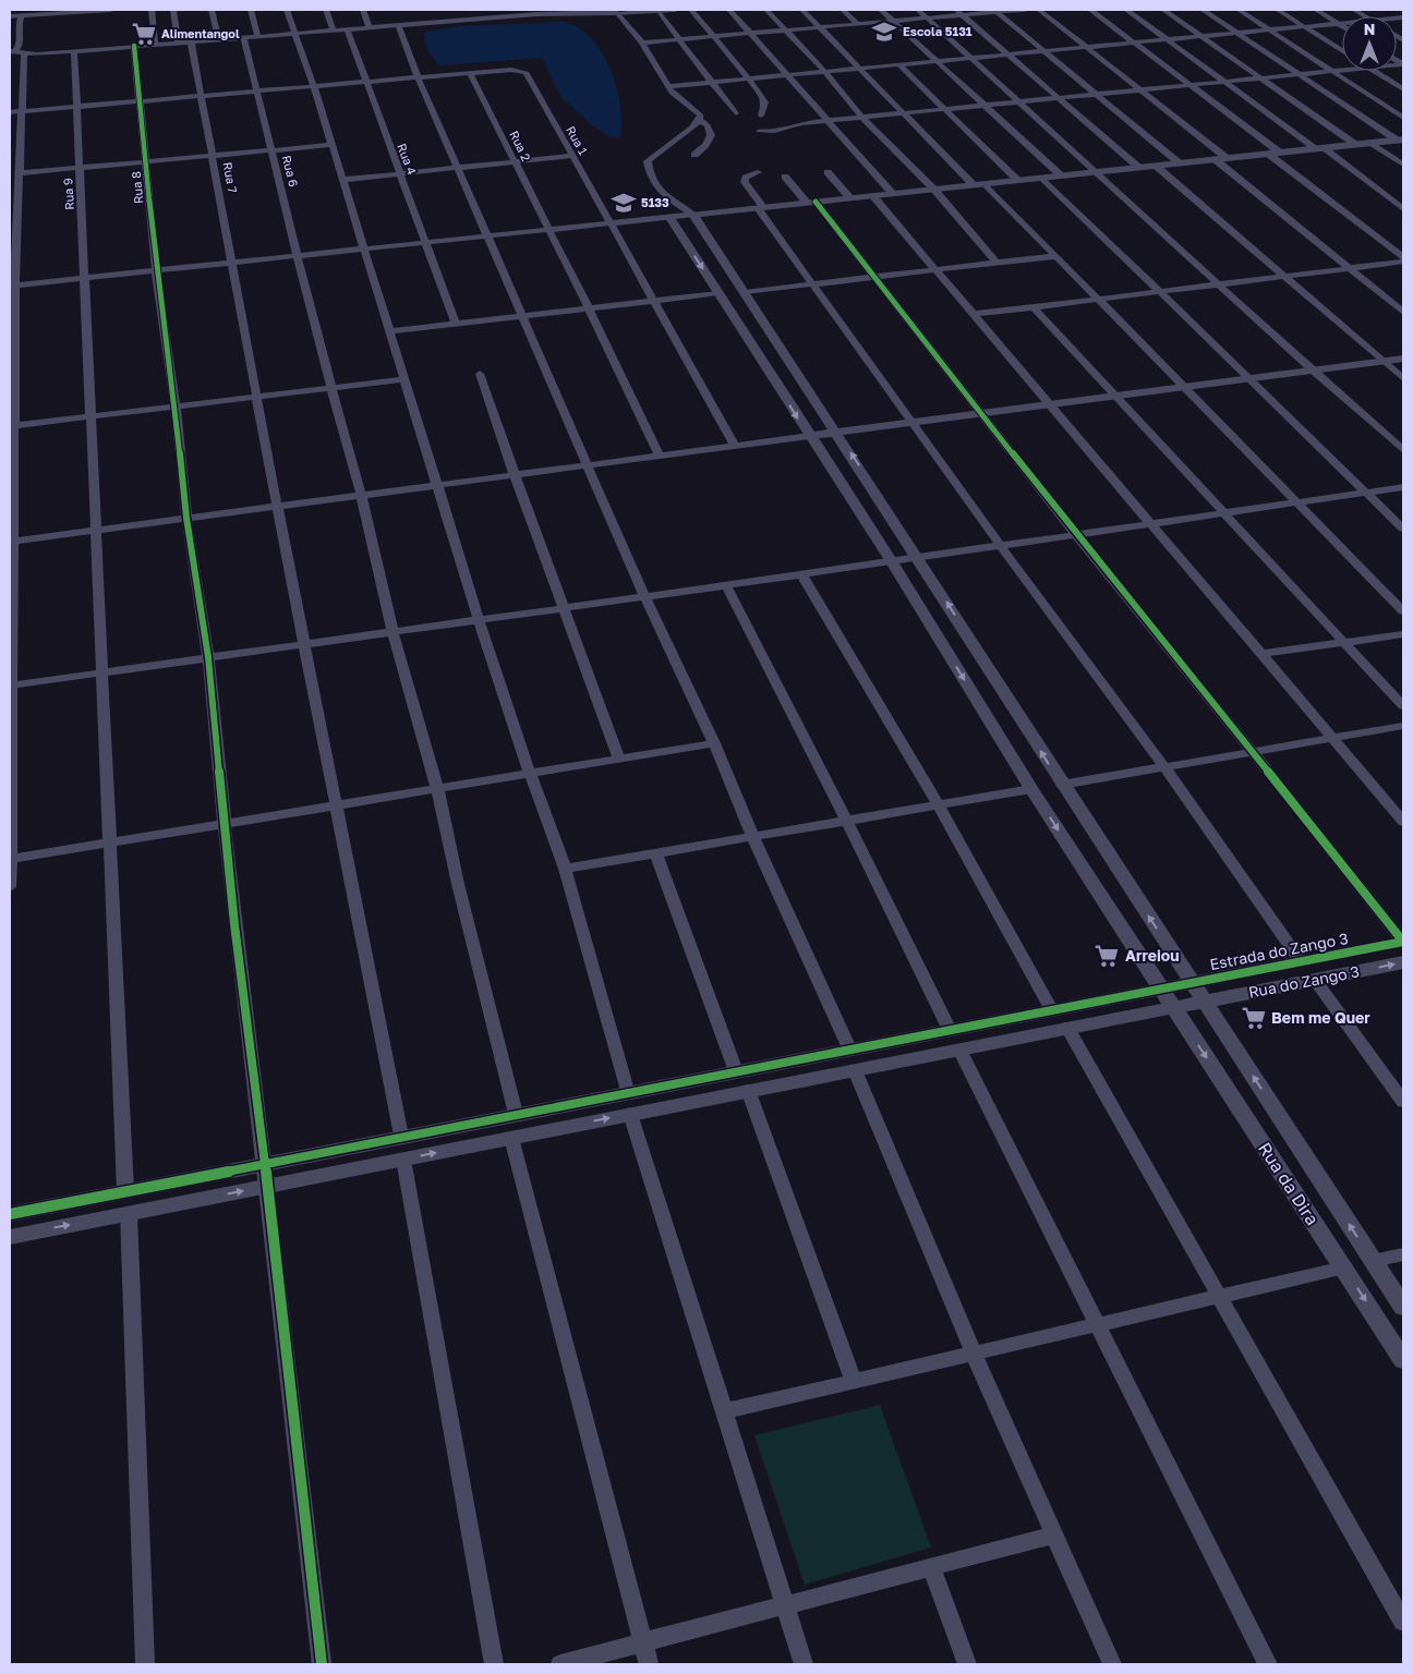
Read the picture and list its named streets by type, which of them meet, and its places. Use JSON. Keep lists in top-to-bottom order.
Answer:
{
  "streets": {
    "street": [
      "Rua 1",
      "Rua 2",
      "Rua 4",
      "Rua 6",
      "Rua 7",
      "Rua 8",
      "Rua 9",
      "Estrada do Zango 3",
      "Rua do Zango 3",
      "Rua da Dira"
    ]
  },
  "crossings": [
    ["Rua 1", "Rua 2"],
    ["Rua 6", "Estrada do Zango 3"],
    ["Rua 7", "Estrada do Zango 3"],
    ["Rua 8", "Estrada do Zango 3"],
    ["Rua 8", "Rua do Zango 3"],
    ["Rua 9", "Estrada do Zango 3"],
    ["Estrada do Zango 3", "Rua da Dira"],
    ["Rua do Zango 3", "Rua da Dira"]
  ],
  "one_way": ["Rua do Zango 3"],
  "places": {
    "school or university": ["Escola 5131", "5133"],
    "supermarket": ["Alimentangol", "Arreiou", "Bem me Quer"]
  },
  "north": "top"
}
